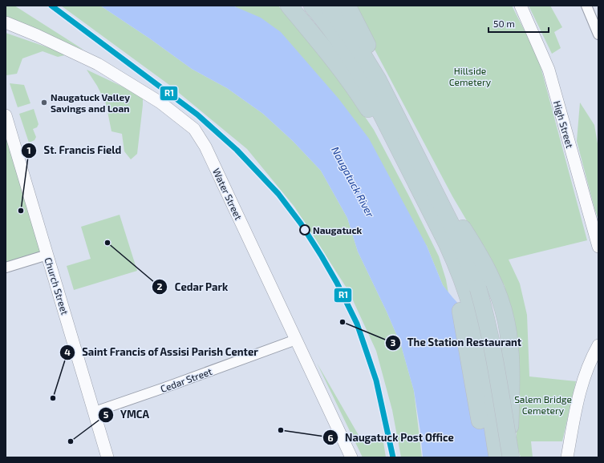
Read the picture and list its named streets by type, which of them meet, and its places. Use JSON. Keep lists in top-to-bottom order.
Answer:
{
  "streets": {
    "street": [
      "High Street",
      "Water Street",
      "Church Street",
      "Cedar Street"
    ]
  },
  "crossings": [
    ["Water Street", "Cedar Street"],
    ["Church Street", "Cedar Street"]
  ],
  "water": ["Naugatuck River"],
  "parks": ["Hillside Cemetery", "Salem Bridge Cemetery"],
  "places": [
    "Naugatuck Valley Savings and Loan",
    "St. Francis Field",
    "Naugatuck",
    "Cedar Park",
    "The Station Restaurant",
    "Saint Francis of Assisi Parish Center",
    "Naugatuck Post Office",
    "YMCA"
  ],
  "lines": ["transit line R1"],
  "scale_bar": "50 m"
}
